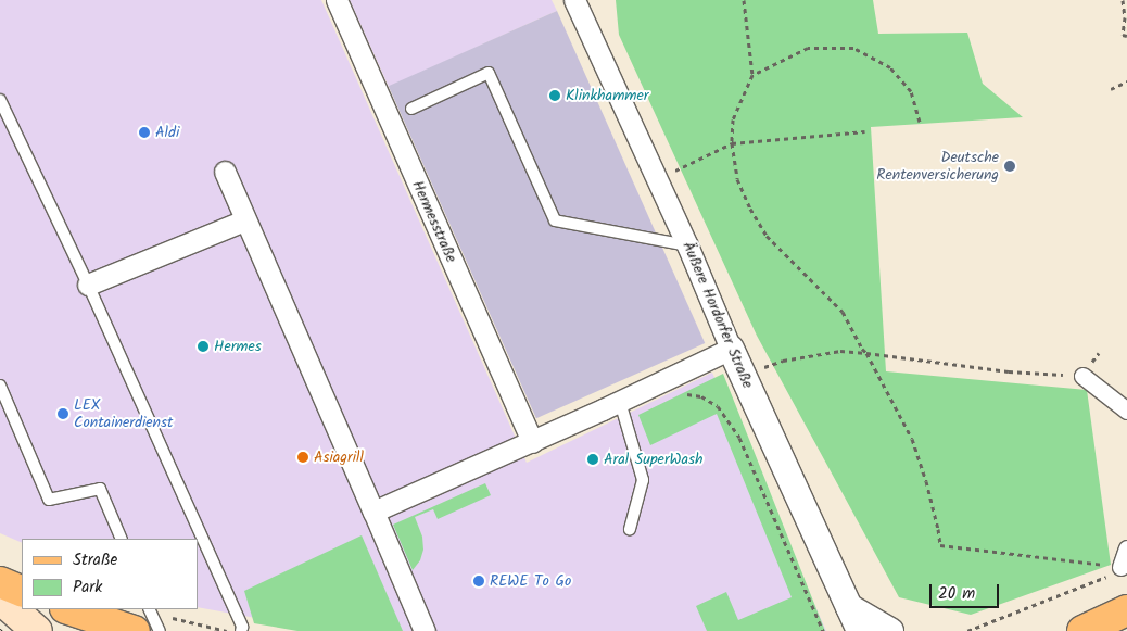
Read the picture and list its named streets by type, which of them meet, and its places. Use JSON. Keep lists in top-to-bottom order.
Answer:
{
  "streets": {
    "street": ["Hermesstraße", "Äußere Hordorfer Straße"]
  },
  "places": [
    "Klinkhammer",
    "Aldi",
    "Deutsche Rentenversicherung",
    "Hermes",
    "LEX Containerdienst",
    "Asiagrill",
    "Aral SuperWash",
    "REWE To Go"
  ],
  "legend": ["Straße", "Park"],
  "scale_bar": "20 m"
}
